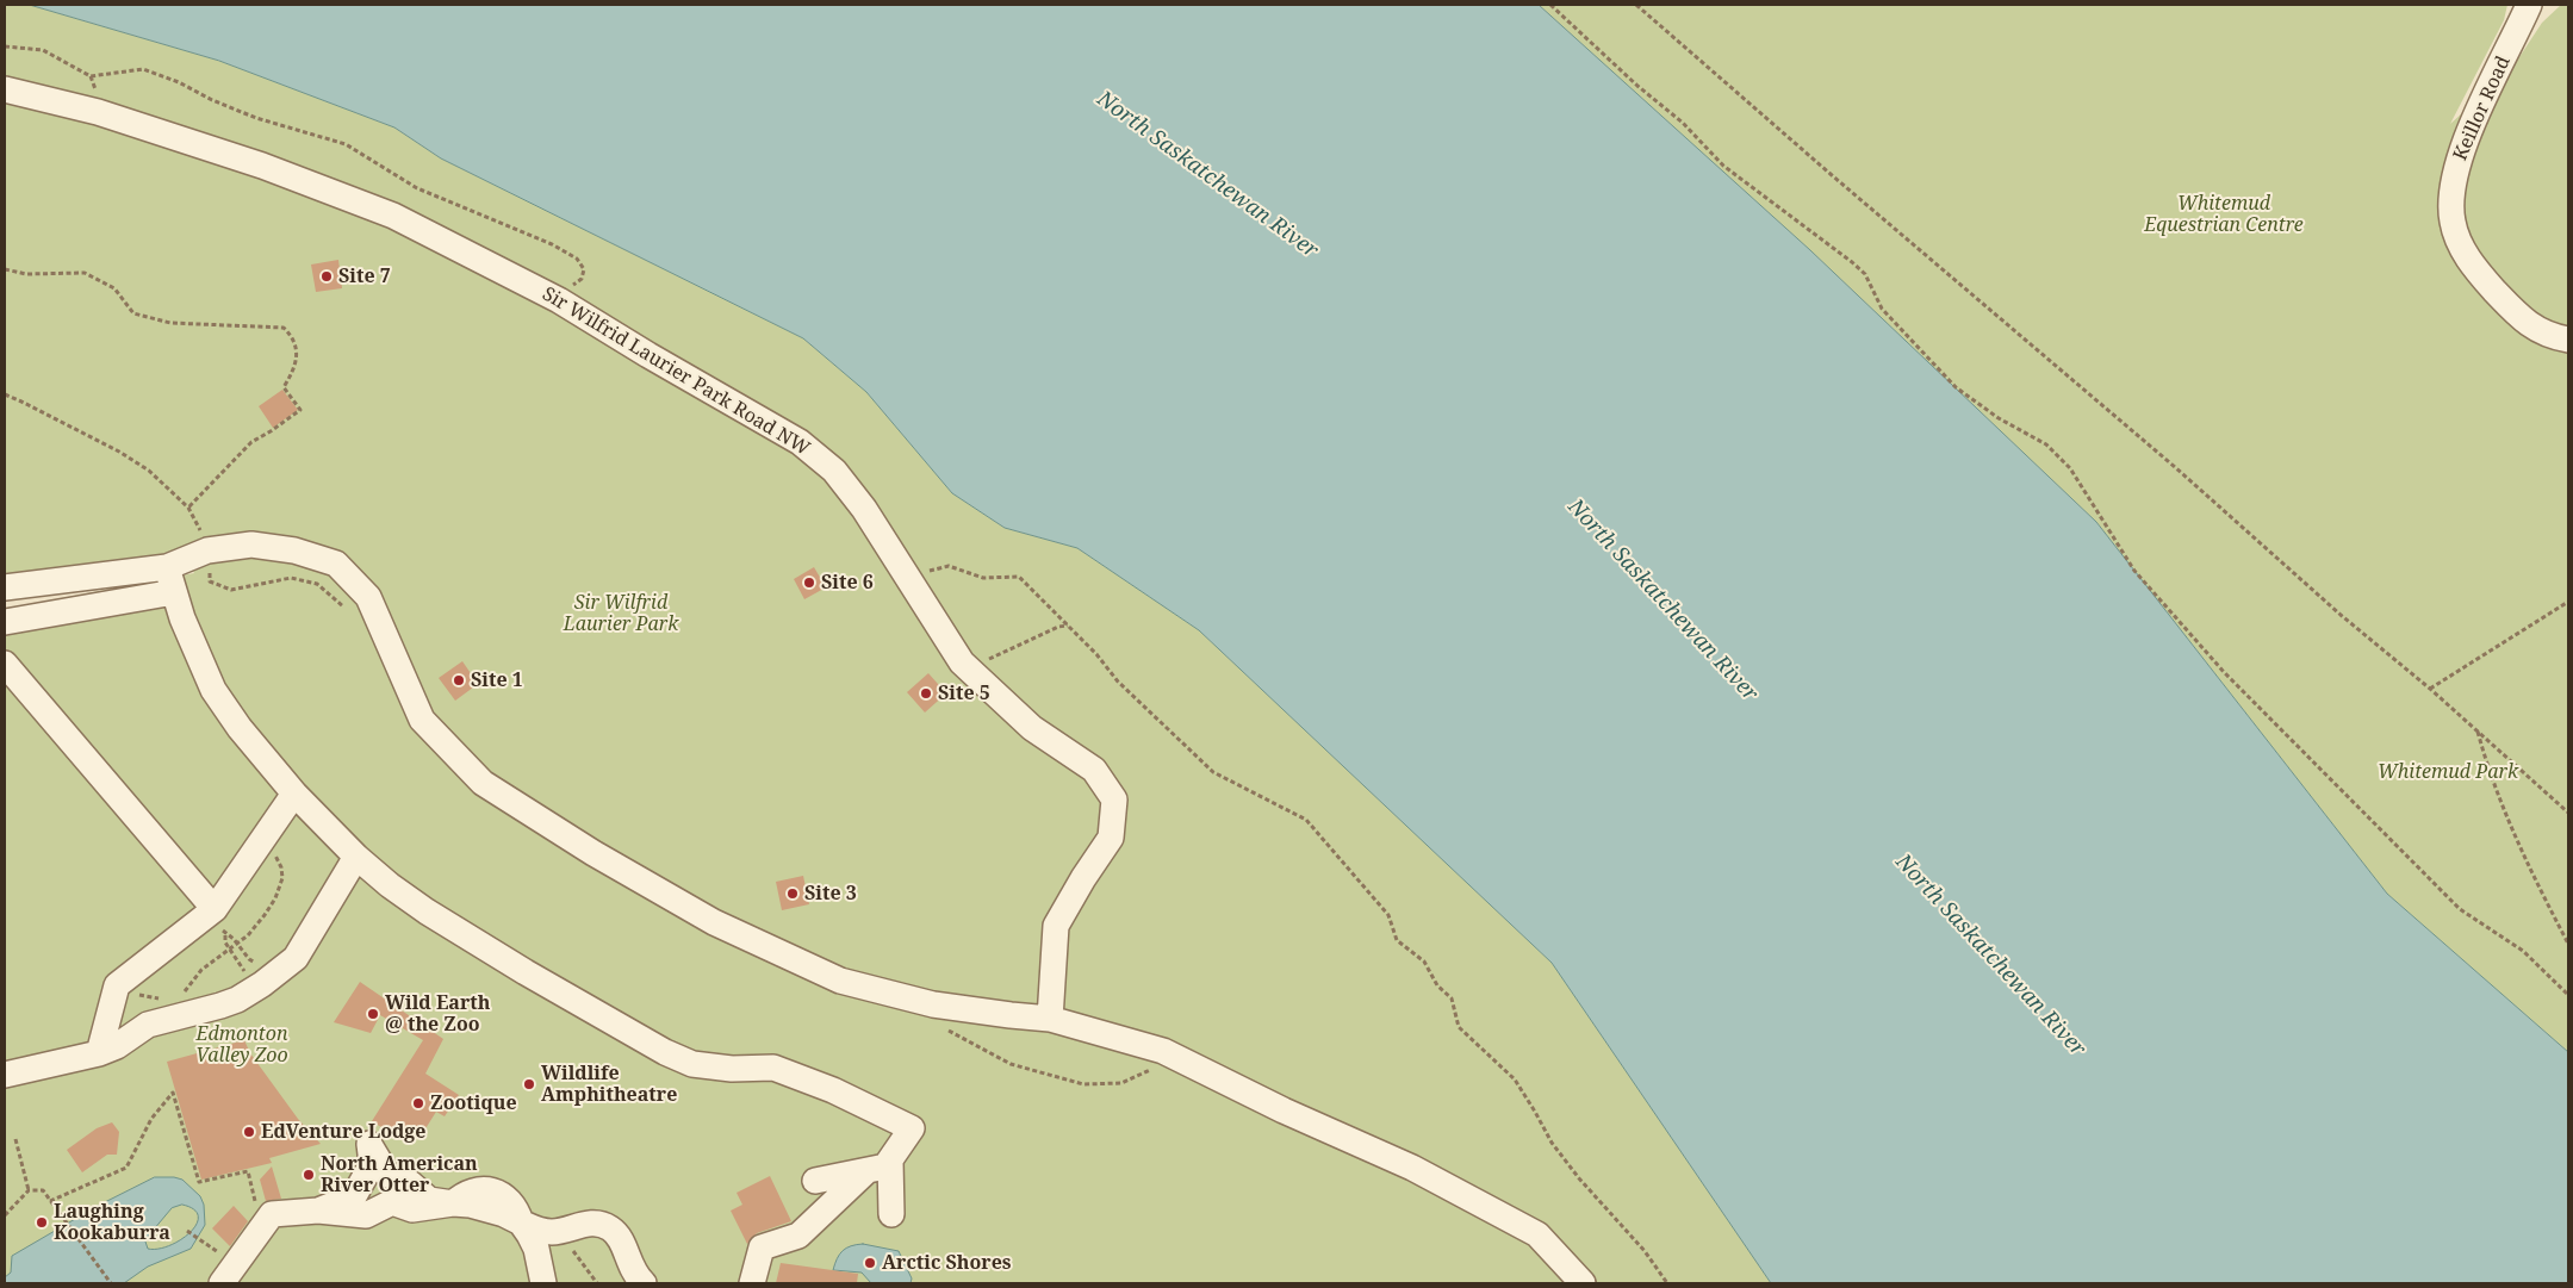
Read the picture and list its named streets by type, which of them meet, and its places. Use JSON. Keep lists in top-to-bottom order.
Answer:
{
  "streets": {
    "street": ["Keillor Road", "Sir Wilfrid Laurier Park Road NW"]
  },
  "water": ["North Saskatchewan River"],
  "parks": [
    "Whitemud Equestrian Centre",
    "Sir Wilfrid Laurier Park",
    "Whitemud Park",
    "Edmonton Valley Zoo"
  ],
  "places": [
    "Site 7",
    "Site 6",
    "Site 1",
    "Site 5",
    "Site 3",
    "Wild Earth @ the Zoo",
    "Wildlife Amphitheatre",
    "Zootique",
    "EdVenture Lodge",
    "North American River Otter",
    "Laughing Kookaburra",
    "Arctic Shores"
  ]
}
